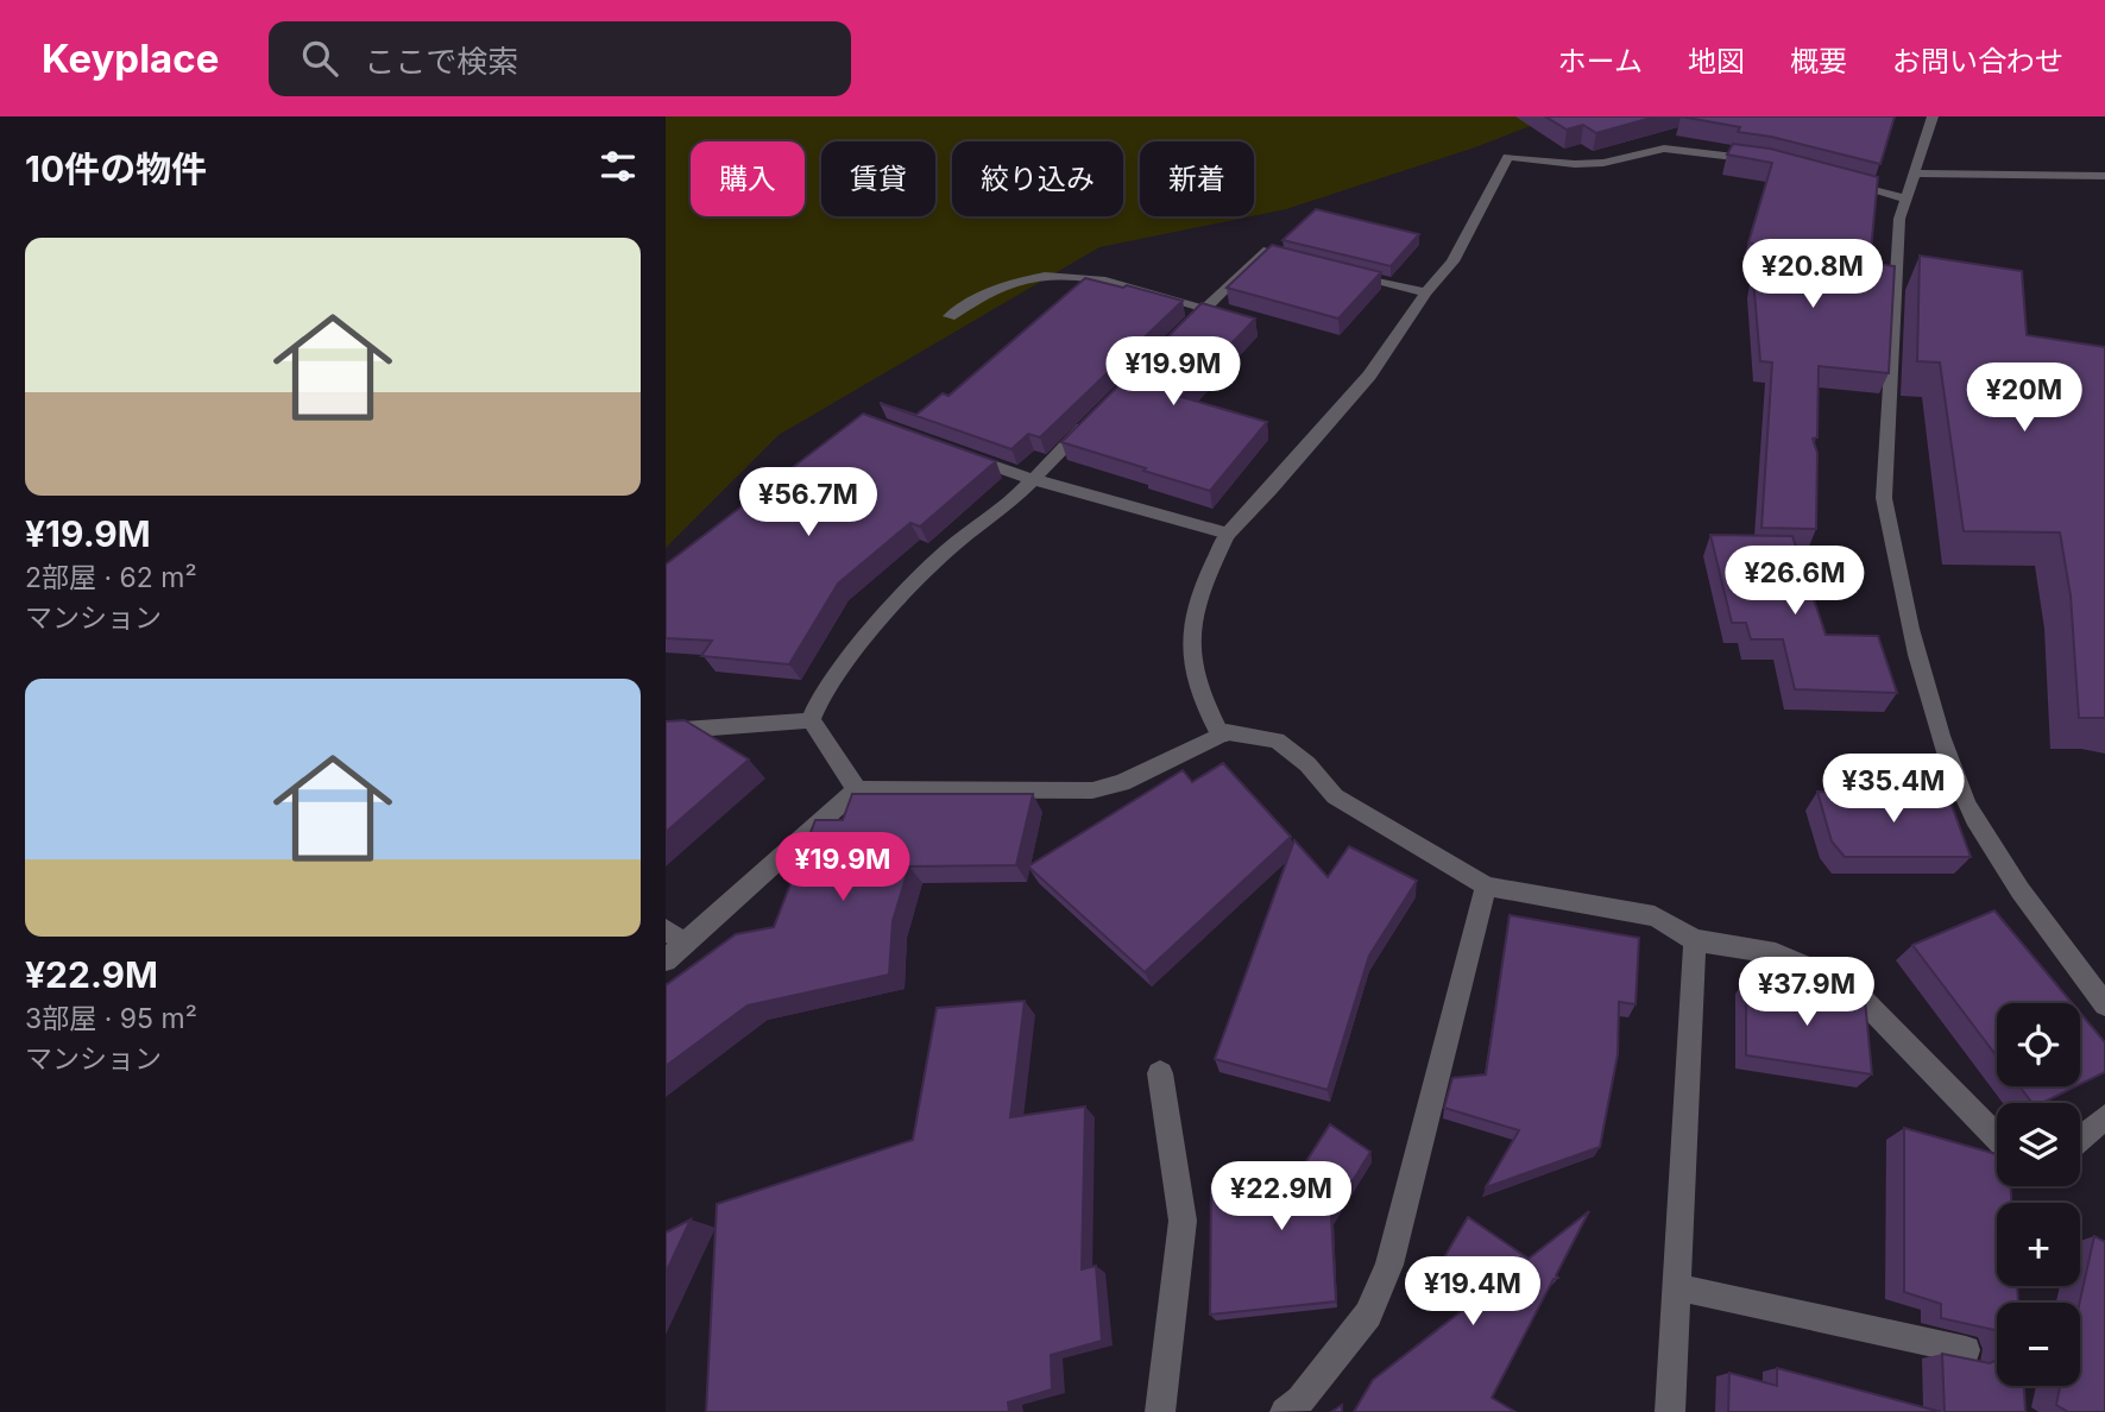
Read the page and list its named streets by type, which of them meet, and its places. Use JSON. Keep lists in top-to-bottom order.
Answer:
{
  "page": {
    "header": "Keyplace",
    "search": "ここで検索",
    "nav": [
      "ホーム",
      "地図",
      "概要",
      "お問い合わせ"
    ],
    "heading": "10件の物件",
    "chip": [
      "購入",
      "賃貸",
      "絞り込み",
      "新着"
    ],
    "list": [
      {
        "name": "¥19.9M",
        "note": "2部屋 · 62 m² · マンション"
      },
      {
        "name": "¥22.9M",
        "note": "3部屋 · 95 m² · マンション"
      }
    ],
    "price": [
      "¥20.8M",
      "¥19.9M",
      "¥20M",
      "¥56.7M",
      "¥26.6M",
      "¥35.4M",
      "¥19.9M",
      "¥37.9M",
      "¥22.9M",
      "¥19.4M"
    ],
    "map_buttons": ["+", "−"]
  }
}
